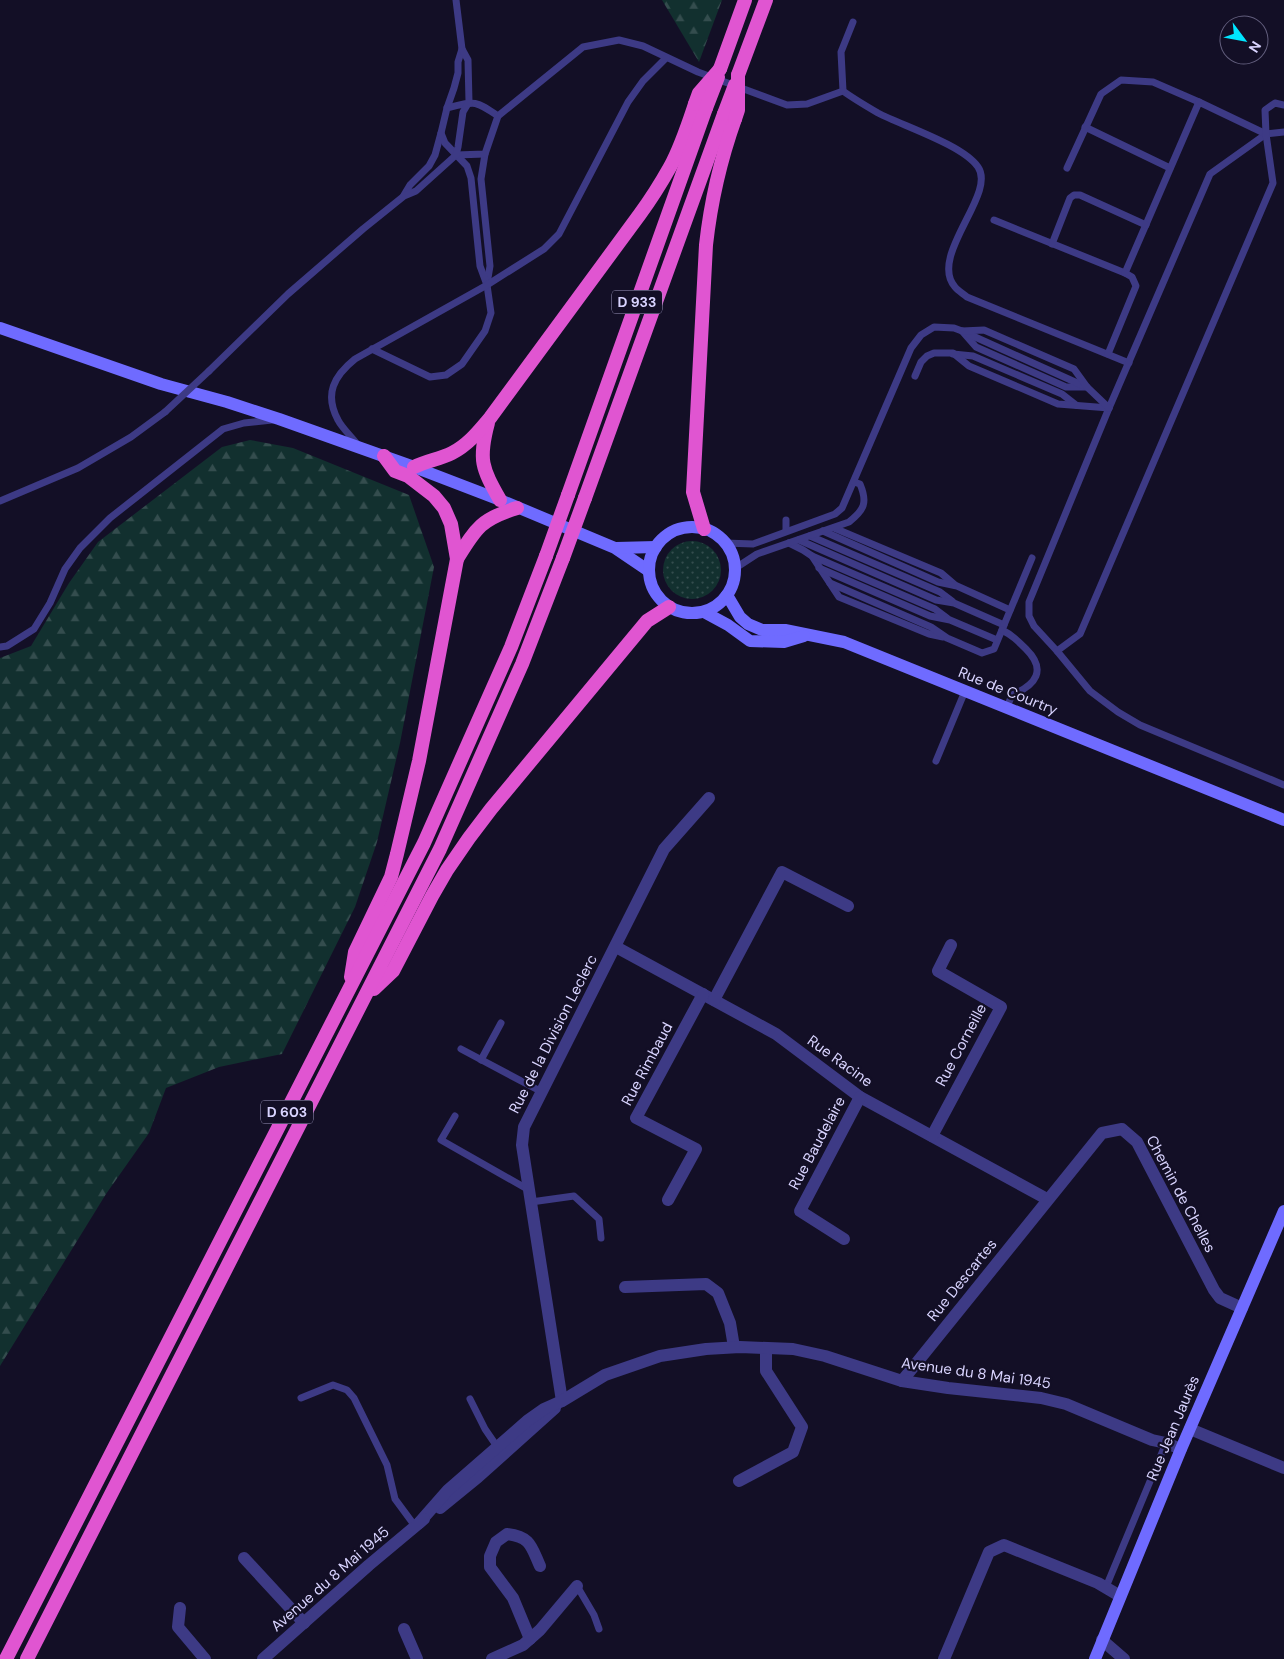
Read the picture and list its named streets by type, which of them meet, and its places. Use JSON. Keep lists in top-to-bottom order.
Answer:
{
  "streets": {
    "highway": ["D 933", "D 603"],
    "main road": ["Rue de Courtry", "Rue Jean Jaurès"],
    "street": [
      "Rue de la Division Leclerc",
      "Rue Corneille",
      "Rue Racine",
      "Rue Rimbaud",
      "Rue Baudelaire",
      "Chemin de Chelles",
      "Rue Descartes",
      "Avenue du 8 Mai 1945"
    ]
  },
  "crossings": [
    ["D 933", "D 603"],
    ["Rue de la Division Leclerc", "Rue Racine"],
    ["Rue de la Division Leclerc", "Avenue du 8 Mai 1945"],
    ["Rue Corneille", "Rue Racine"],
    ["Rue Racine", "Rue Rimbaud"],
    ["Rue Racine", "Rue Baudelaire"],
    ["Rue Racine", "Chemin de Chelles"],
    ["Rue Racine", "Rue Descartes"],
    ["Chemin de Chelles", "Rue Descartes"],
    ["Chemin de Chelles", "Rue Jean Jaurès"],
    ["Rue Descartes", "Avenue du 8 Mai 1945"],
    ["Avenue du 8 Mai 1945", "Rue Jean Jaurès"]
  ],
  "north": "bottom right"
}
